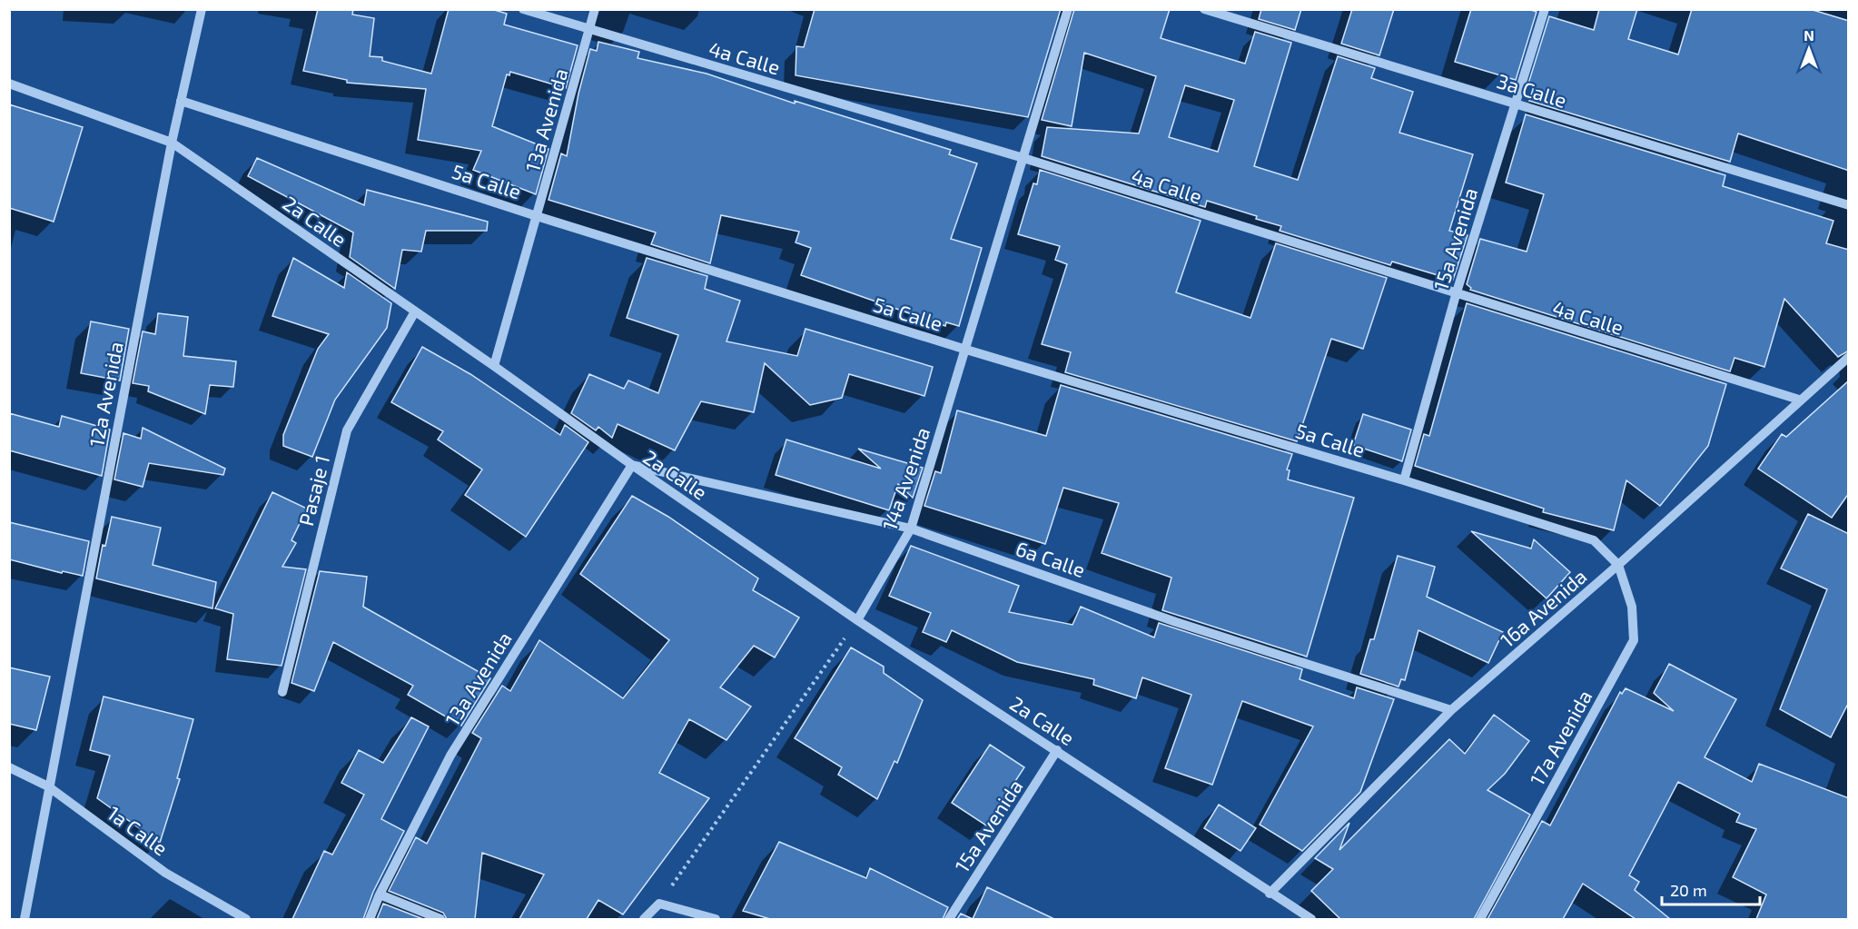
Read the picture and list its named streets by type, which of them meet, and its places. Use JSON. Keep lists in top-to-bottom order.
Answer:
{
  "streets": {
    "street": [
      "4a Calle",
      "3a Calle",
      "13a Avenida",
      "5a Calle",
      "2a Calle",
      "15a Avenida",
      "12a Avenida",
      "14a Avenida",
      "Pasaje 1",
      "6a Calle",
      "16a Avenida",
      "17a Avenida",
      "1a Calle"
    ]
  },
  "crossings": [
    ["4a Calle", "13a Avenida"],
    ["4a Calle", "15a Avenida"],
    ["4a Calle", "14a Avenida"],
    ["4a Calle", "16a Avenida"],
    ["3a Calle", "15a Avenida"],
    ["13a Avenida", "5a Calle"],
    ["13a Avenida", "2a Calle"],
    ["13a Avenida", "6a Calle"],
    ["5a Calle", "15a Avenida"],
    ["5a Calle", "12a Avenida"],
    ["5a Calle", "14a Avenida"],
    ["5a Calle", "16a Avenida"],
    ["5a Calle", "17a Avenida"],
    ["2a Calle", "15a Avenida"],
    ["2a Calle", "12a Avenida"],
    ["2a Calle", "14a Avenida"],
    ["2a Calle", "Pasaje 1"],
    ["2a Calle", "6a Calle"],
    ["2a Calle", "16a Avenida"],
    ["12a Avenida", "1a Calle"],
    ["14a Avenida", "6a Calle"],
    ["6a Calle", "16a Avenida"],
    ["16a Avenida", "17a Avenida"]
  ],
  "scale_bar": "20 m",
  "north": "top"
}
